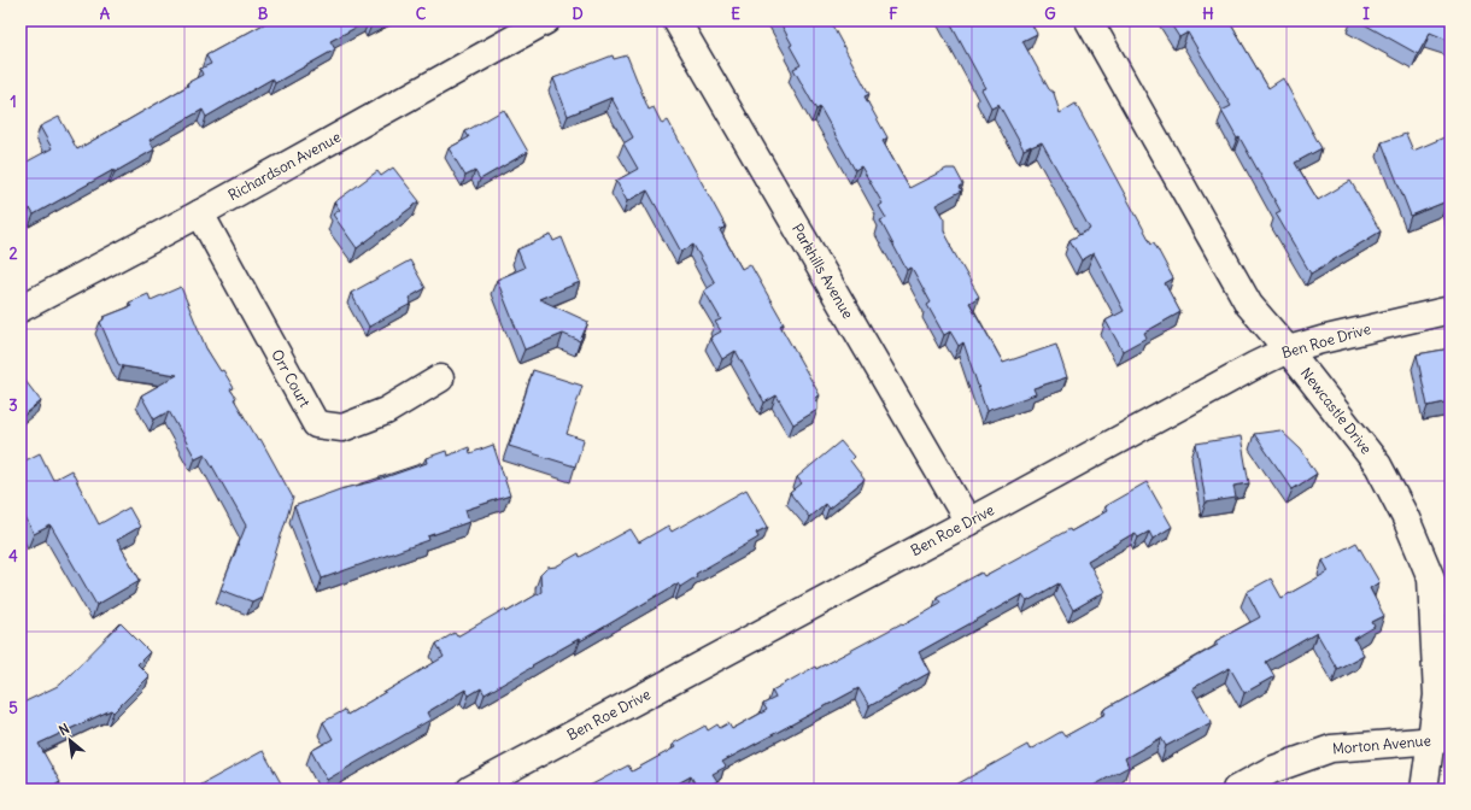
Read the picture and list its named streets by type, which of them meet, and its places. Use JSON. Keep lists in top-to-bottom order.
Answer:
{
  "streets": {
    "street": [
      "Richardson Avenue",
      "Parkhills Avenue",
      "Ben Roe Drive",
      "Orr Court",
      "Newcastle Drive",
      "Morton Avenue"
    ]
  },
  "crossings": [
    ["Richardson Avenue", "Orr Court"],
    ["Parkhills Avenue", "Ben Roe Drive"],
    ["Ben Roe Drive", "Newcastle Drive"],
    ["Newcastle Drive", "Morton Avenue"]
  ],
  "north": "top left",
  "grid": {
    "columns": [
      "A",
      "B",
      "C",
      "D",
      "E",
      "F",
      "G",
      "H",
      "I"
    ],
    "rows": [
      "1",
      "2",
      "3",
      "4",
      "5"
    ]
  }
}
